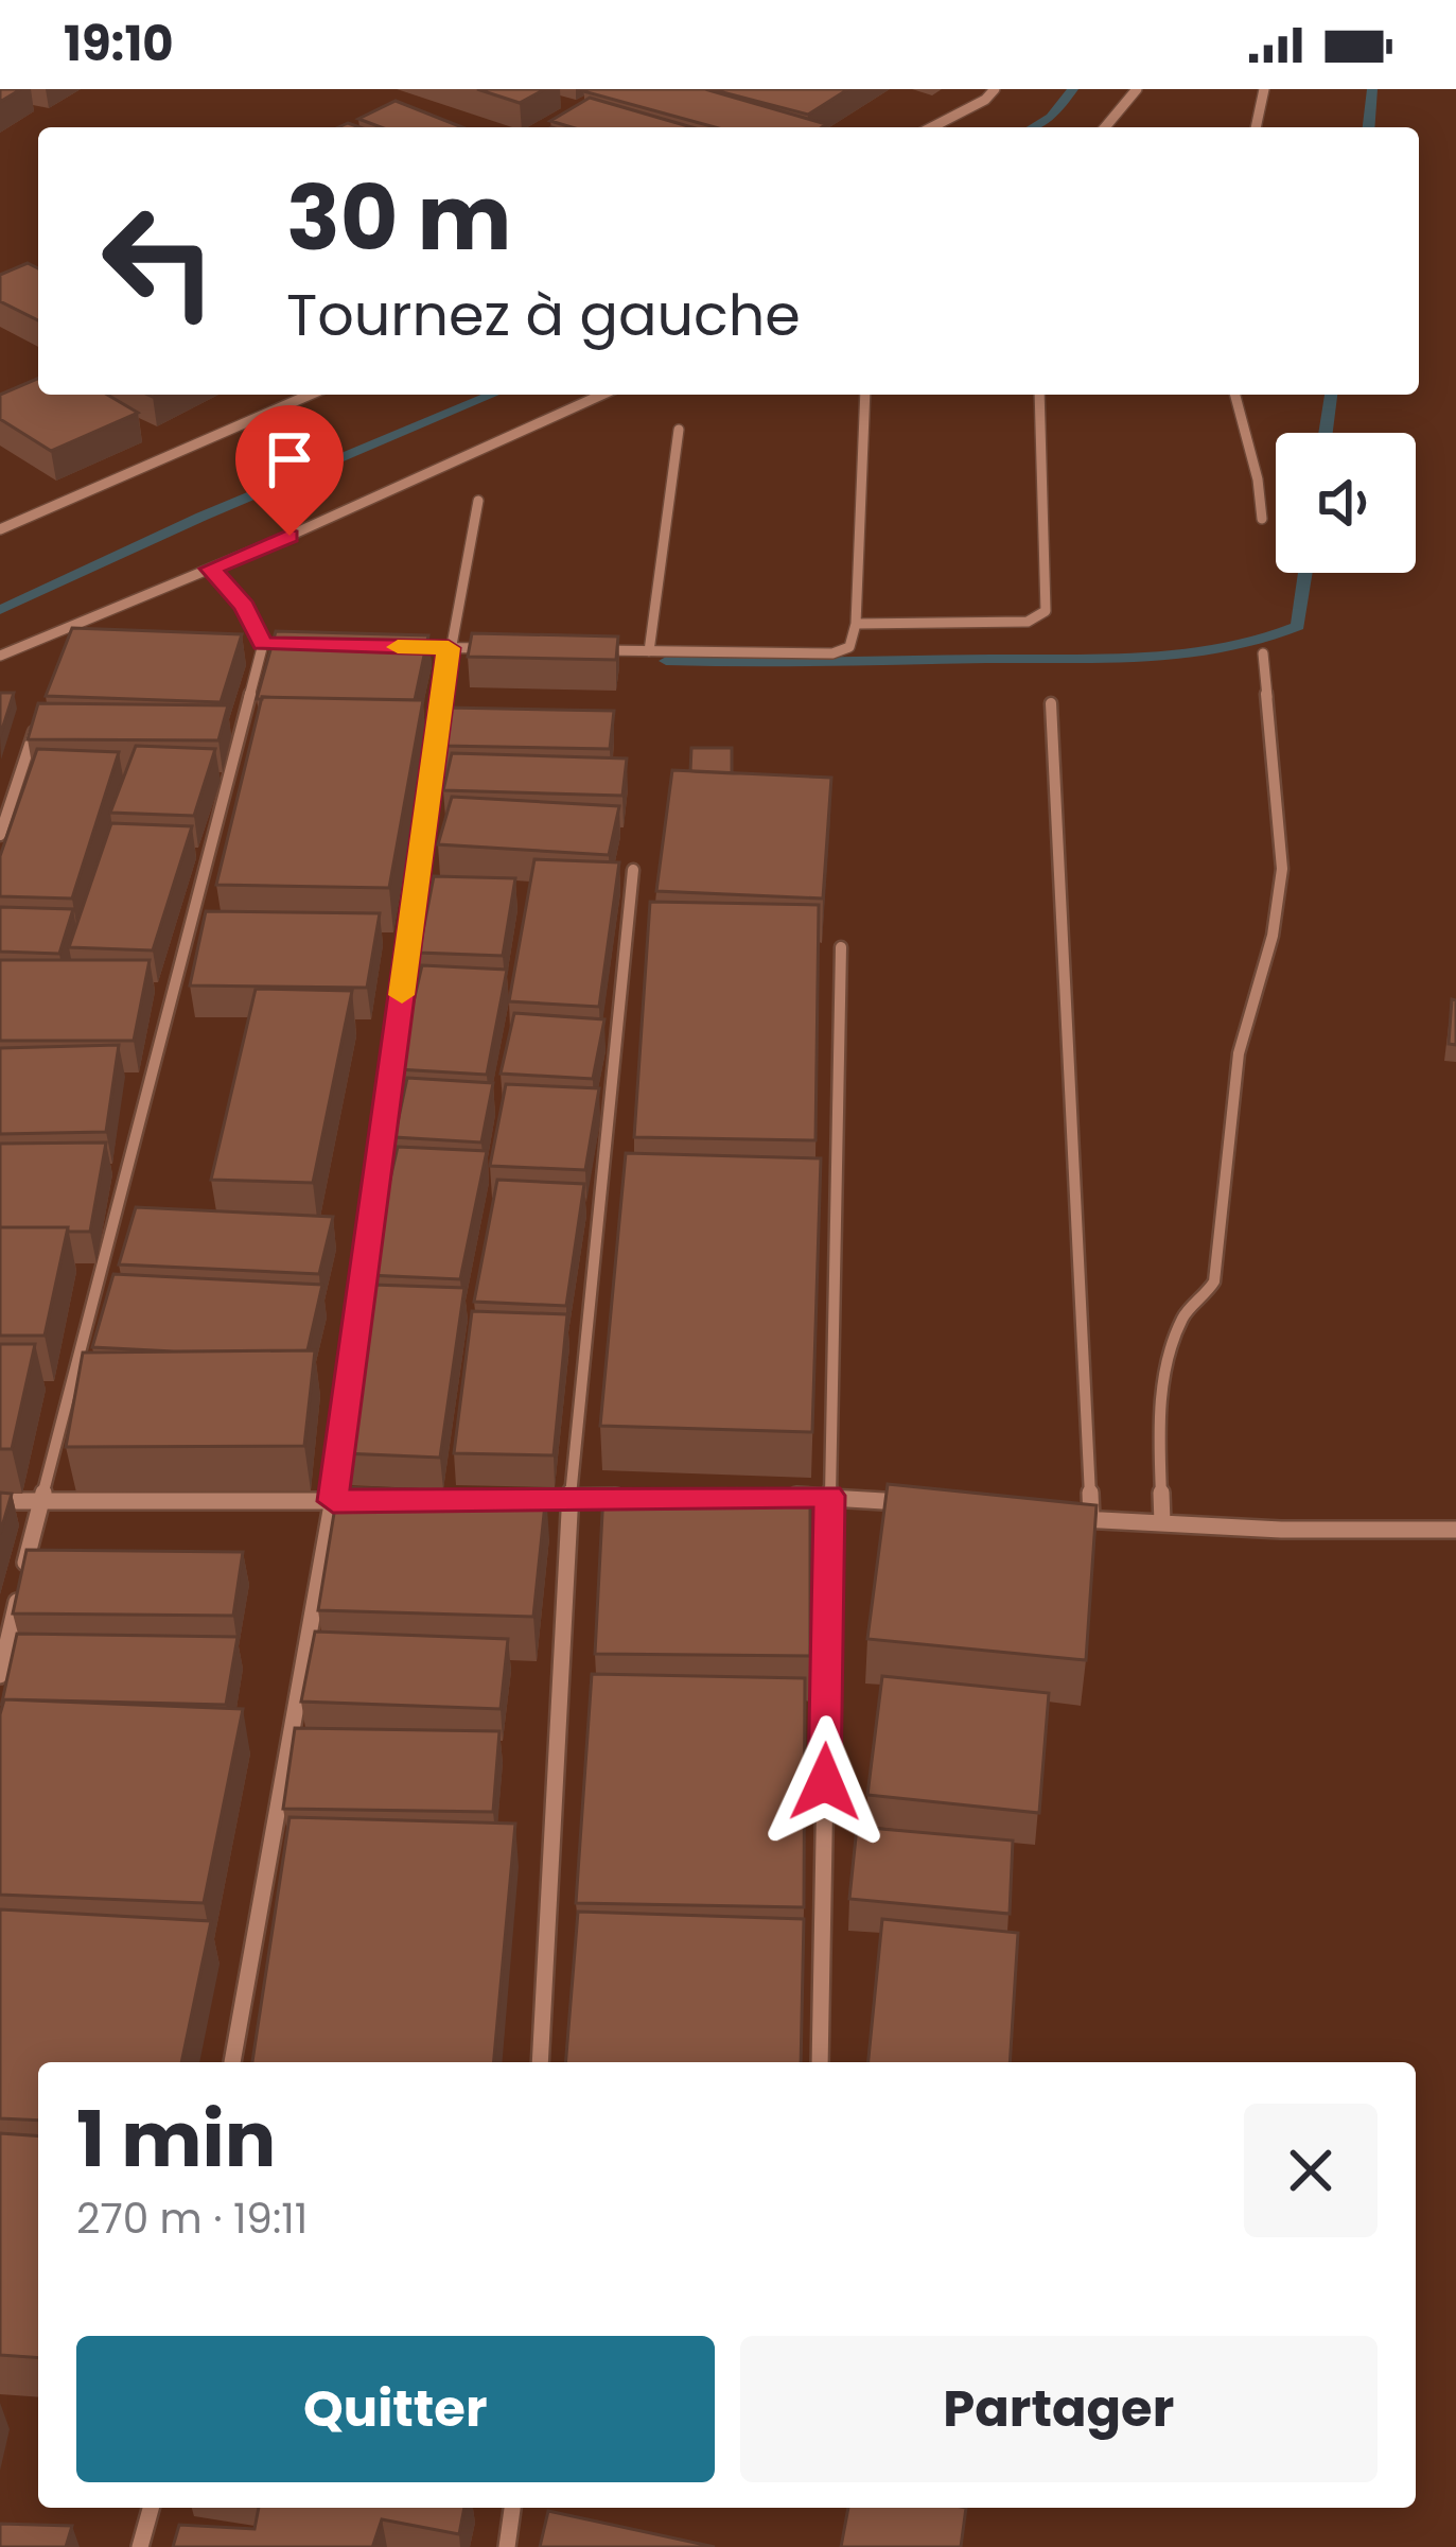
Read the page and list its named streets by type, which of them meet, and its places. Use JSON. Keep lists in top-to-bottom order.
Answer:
{
  "page": {
    "status": "19:10",
    "turn": ["30 m", "Tournez à gauche"],
    "heading": ["1 min", "270 m · 19:11"],
    "buttons": ["Quitter", "Partager"]
  }
}
